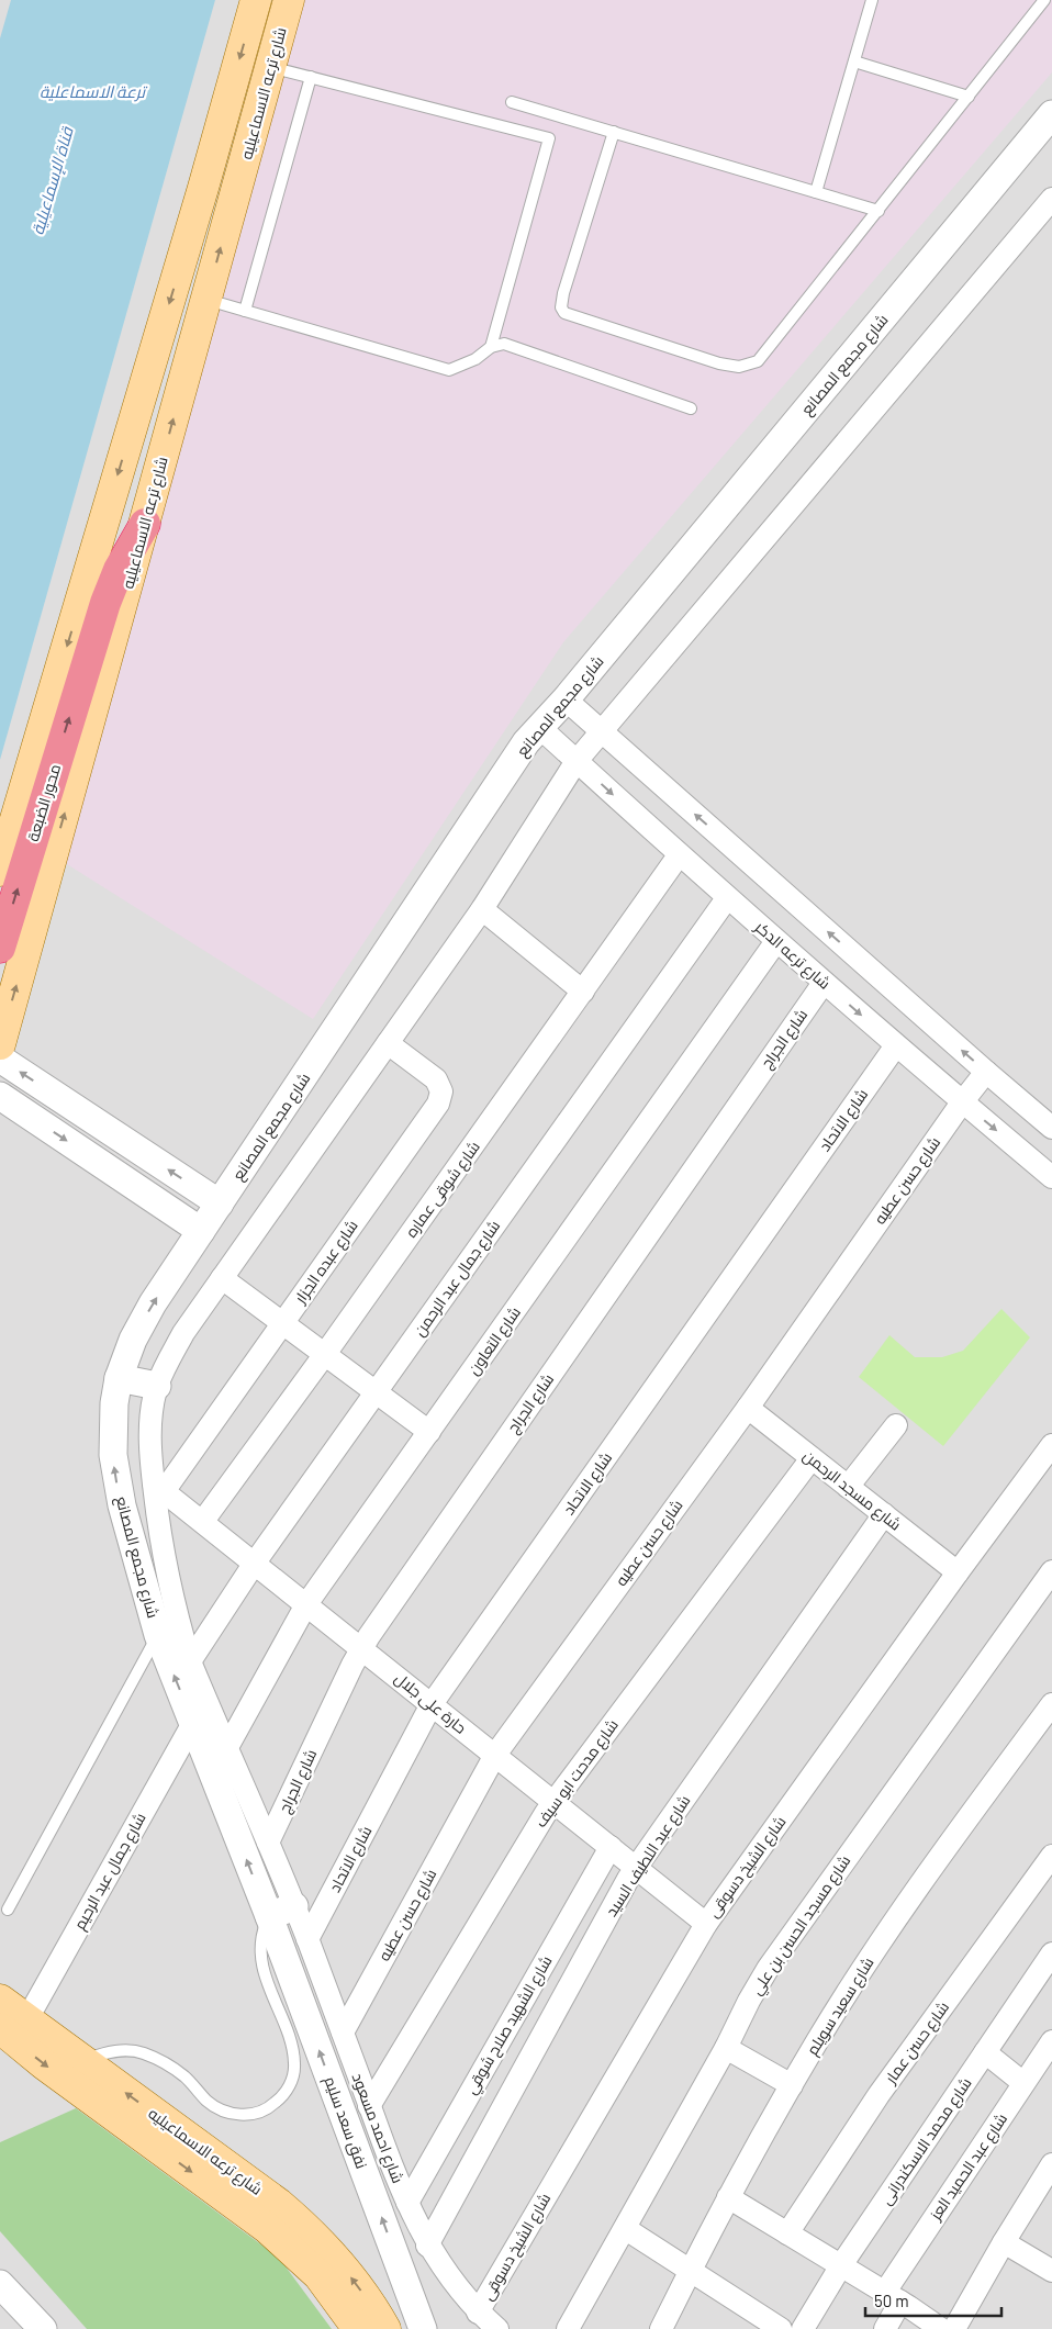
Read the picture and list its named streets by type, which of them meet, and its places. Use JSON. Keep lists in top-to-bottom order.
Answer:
{
  "streets": {
    "highway": ["محور الضبعة"],
    "main road": ["شارع ترعه الاسماعيليه"],
    "street": [
      "شارع مجمع المصانع",
      "شارع ترعه الدكر",
      "شارع الجراج",
      "شارع الاتحاد",
      "شارع حسن عطيه",
      "شارع شوقى عماره",
      "شارع عبده الجزار",
      "شارع جمال عبد الرحمن",
      "شارع التعاون",
      "شارع مسجد الرحمن",
      "حارة على جلال",
      "شارع مدحت ابو سيف",
      "شارع عبد اللطيف السيد",
      "شارع الشيخ دسوقى",
      "شارع جمال عبد الرحيم",
      "شارع مسجد الحسن بن علي",
      "شارع سعيد سويلم",
      "شارع الشهيد صلاح شوقي",
      "شارع حسن عمار",
      "نفق سعد سليم",
      "شارع احمد مسعود",
      "شارع محمد الاسكندرانى",
      "شارع عبد الحميد العز"
    ]
  },
  "crossings": [
    ["شارع ترعه الاسماعيليه", "محور الضبعة"],
    ["شارع ترعه الاسماعيليه", "شارع جمال عبد الرحيم"],
    ["شارع مجمع المصانع", "شارع ترعه الدكر"],
    ["شارع مجمع المصانع", "شارع الجراج"],
    ["شارع مجمع المصانع", "شارع عبده الجزار"],
    ["شارع مجمع المصانع", "شارع جمال عبد الرحمن"],
    ["شارع مجمع المصانع", "شارع التعاون"],
    ["شارع مجمع المصانع", "حارة على جلال"],
    ["شارع مجمع المصانع", "شارع جمال عبد الرحيم"],
    ["شارع مجمع المصانع", "نفق سعد سليم"],
    ["شارع مجمع المصانع", "شارع احمد مسعود"],
    ["شارع ترعه الدكر", "شارع الجراج"],
    ["شارع ترعه الدكر", "شارع الاتحاد"],
    ["شارع ترعه الدكر", "شارع حسن عطيه"],
    ["شارع ترعه الدكر", "شارع شوقى عماره"],
    ["شارع ترعه الدكر", "شارع جمال عبد الرحمن"],
    ["شارع ترعه الدكر", "شارع التعاون"],
    ["شارع الجراج", "حارة على جلال"],
    ["شارع الاتحاد", "حارة على جلال"],
    ["شارع الاتحاد", "شارع احمد مسعود"],
    ["شارع حسن عطيه", "شارع مسجد الرحمن"],
    ["شارع حسن عطيه", "حارة على جلال"],
    ["شارع حسن عطيه", "شارع احمد مسعود"],
    ["شارع شوقى عماره", "حارة على جلال"],
    ["شارع عبده الجزار", "حارة على جلال"],
    ["شارع جمال عبد الرحمن", "حارة على جلال"],
    ["شارع التعاون", "حارة على جلال"],
    ["شارع مسجد الرحمن", "شارع مدحت ابو سيف"],
    ["شارع مسجد الرحمن", "شارع عبد اللطيف السيد"],
    ["شارع مسجد الرحمن", "شارع الشيخ دسوقى"],
    ["حارة على جلال", "شارع مدحت ابو سيف"],
    ["حارة على جلال", "شارع عبد اللطيف السيد"],
    ["حارة على جلال", "شارع الشيخ دسوقى"],
    ["حارة على جلال", "شارع الشهيد صلاح شوقي"],
    ["شارع مدحت ابو سيف", "شارع احمد مسعود"],
    ["شارع عبد اللطيف السيد", "شارع احمد مسعود"],
    ["شارع الشيخ دسوقى", "شارع احمد مسعود"],
    ["شارع الشهيد صلاح شوقي", "شارع احمد مسعود"],
    ["نفق سعد سليم", "شارع احمد مسعود"]
  ],
  "one_way": ["محور الضبعة", "نفق سعد سليم"],
  "water": ["ترعة الاسماعلية", "قناة الإسماعيلية"],
  "scale_bar": "50 m"
}
